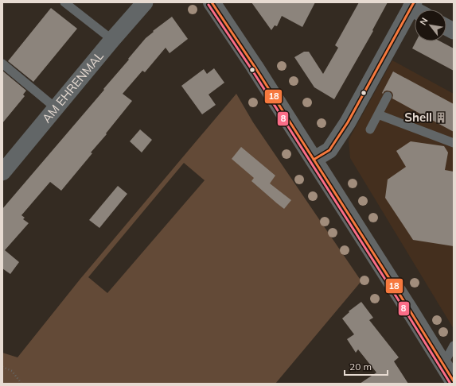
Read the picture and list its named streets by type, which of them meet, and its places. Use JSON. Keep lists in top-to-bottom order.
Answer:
{
  "streets": {
    "street": ["AM EHRENMAL"]
  },
  "places": {
    "building": ["Shell"]
  },
  "lines": ["transit line 18", "transit line 8"],
  "scale_bar": "20 m",
  "north": "top left"
}
